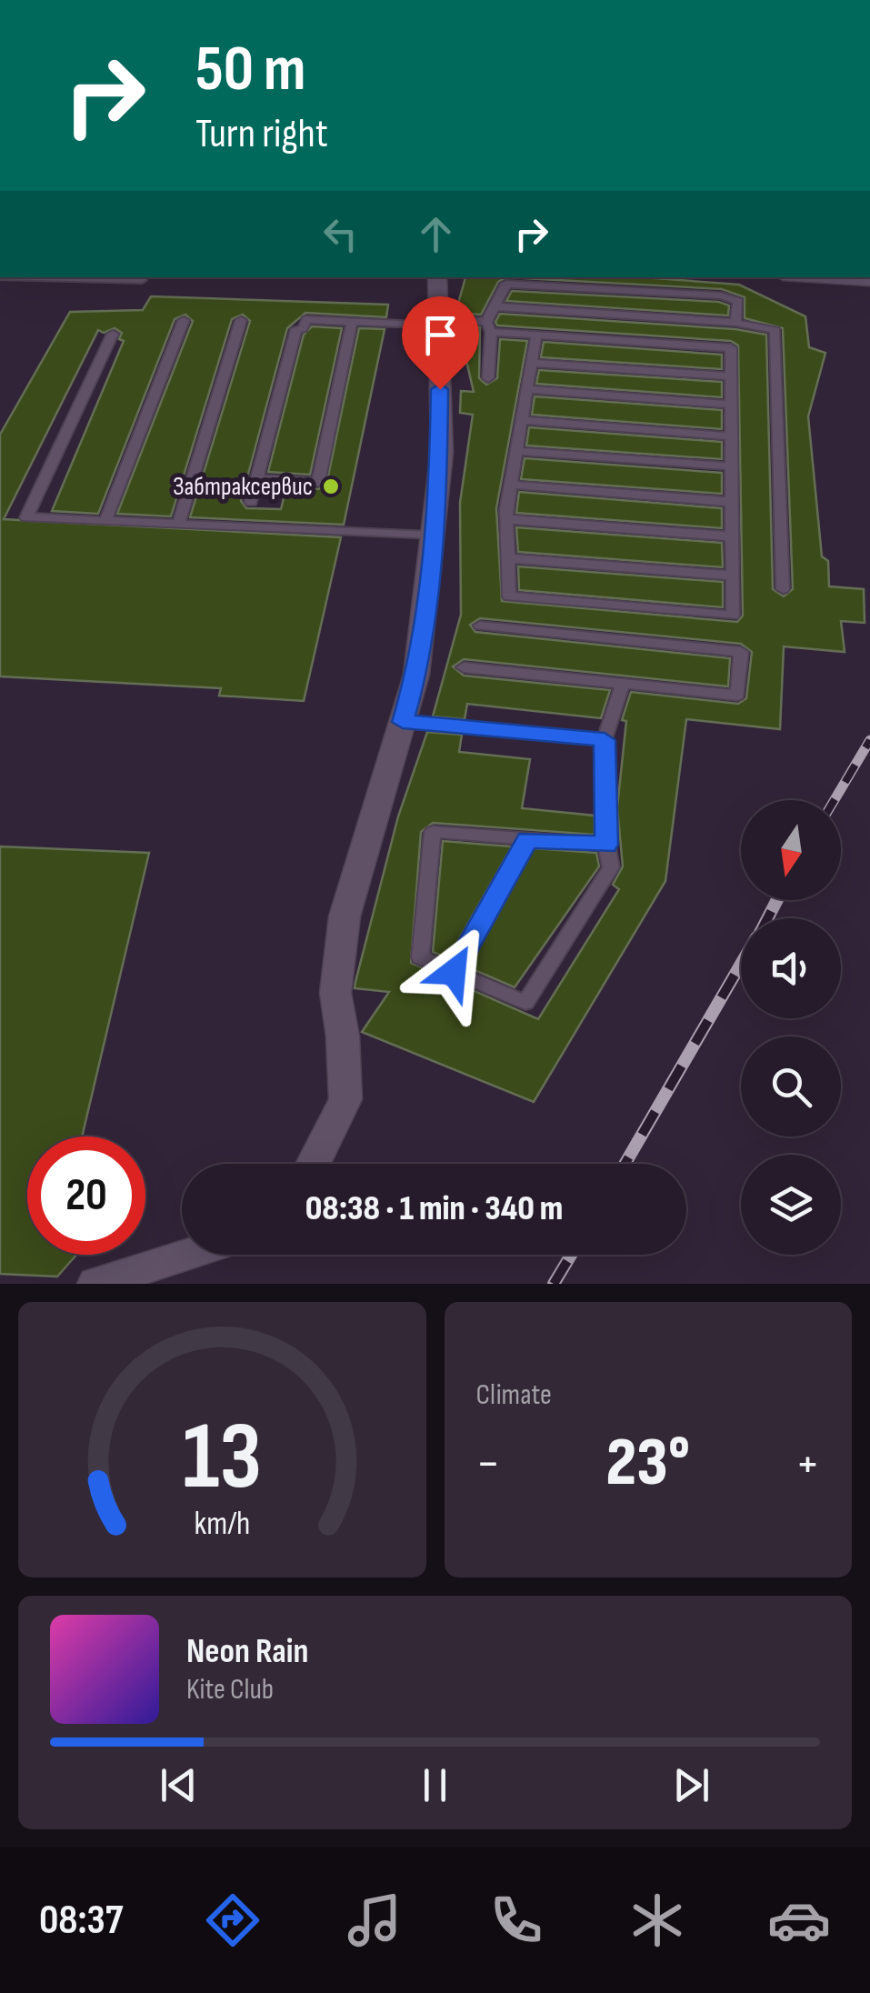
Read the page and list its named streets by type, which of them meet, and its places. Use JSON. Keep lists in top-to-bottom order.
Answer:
{
  "places": ["Забтраксервис"],
  "north": "bottom",
  "page": {
    "turn": ["50 m", "Turn right"],
    "limit": "20",
    "trip": "08:38 · 1 min · 340 m",
    "tile": "Climate",
    "heat": ["−", "23°", "+"],
    "song": ["Neon Rain", "Kite Club"],
    "tabs": "08:37",
    "gauge": ["13", "km/h"]
  }
}
